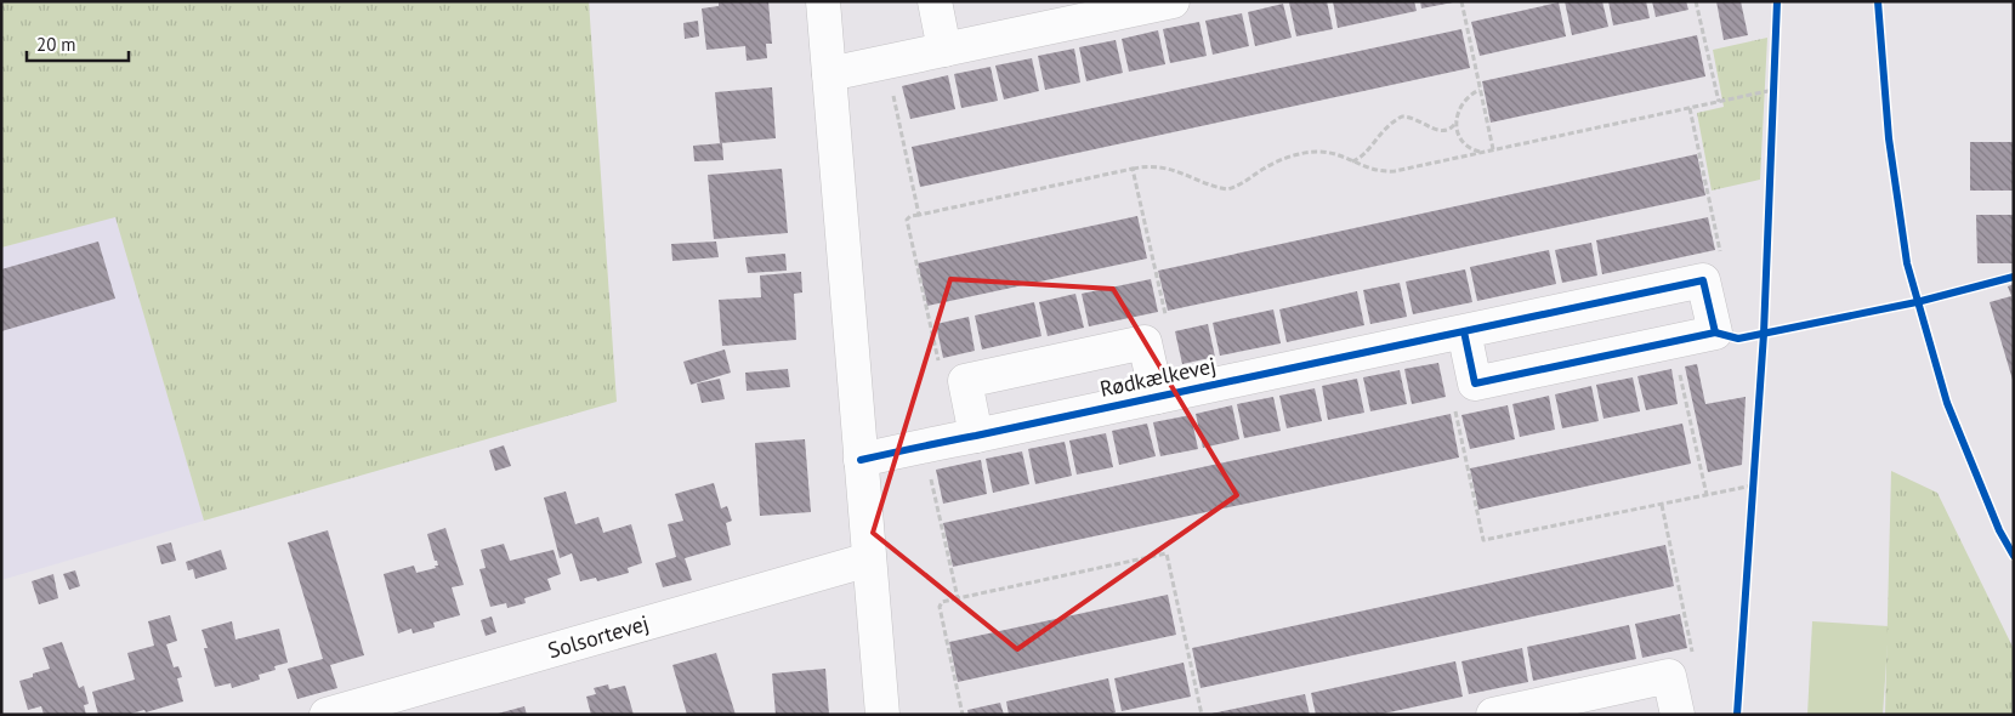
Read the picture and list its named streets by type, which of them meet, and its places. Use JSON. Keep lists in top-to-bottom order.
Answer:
{
  "streets": {
    "street": ["Rødkælkevej", "Solsortevej"]
  },
  "scale_bar": "20 m"
}
